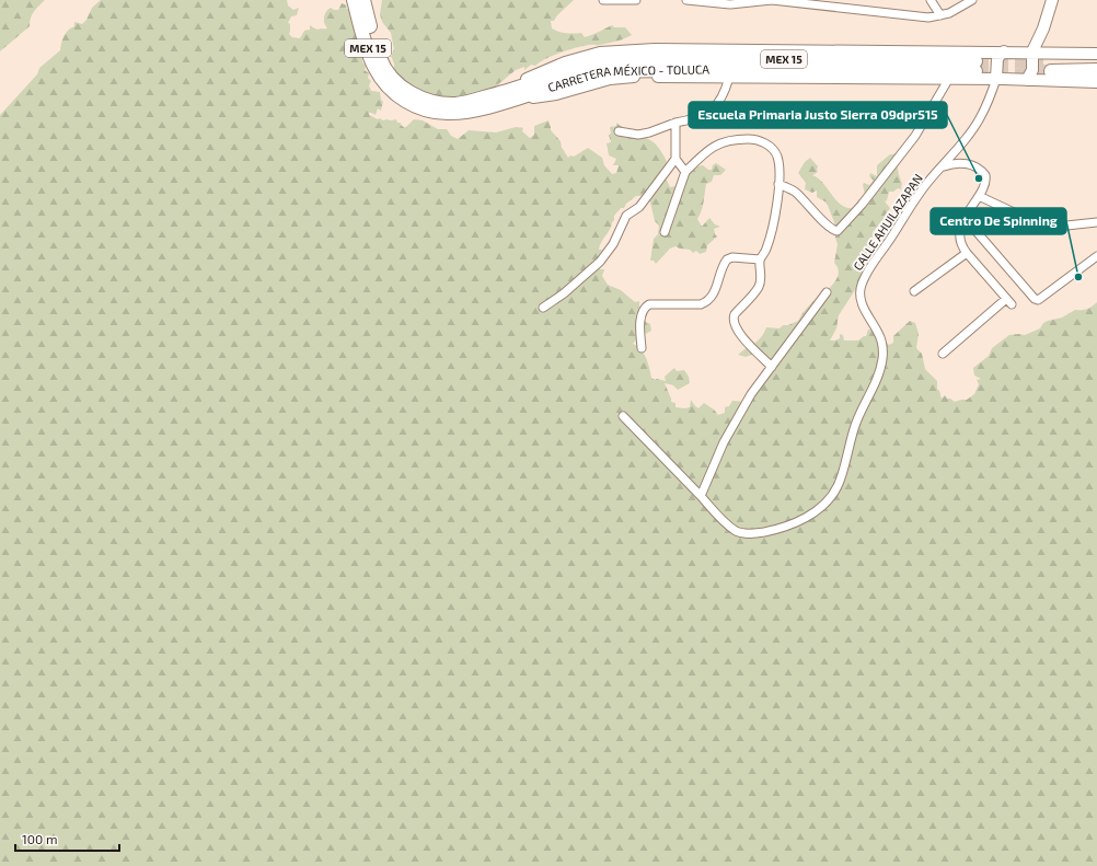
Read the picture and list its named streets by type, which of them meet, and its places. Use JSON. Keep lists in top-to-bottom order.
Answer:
{
  "streets": {
    "main road": ["MEX 15", "CARRETERA MÉXICO - TOLUCA"],
    "street": ["CALLE AHUILAZAPAN"]
  },
  "places": ["Escuela Primaria Justo Sierra 09dpr515", "Centro De Spinning"],
  "scale_bar": "100 m"
}
